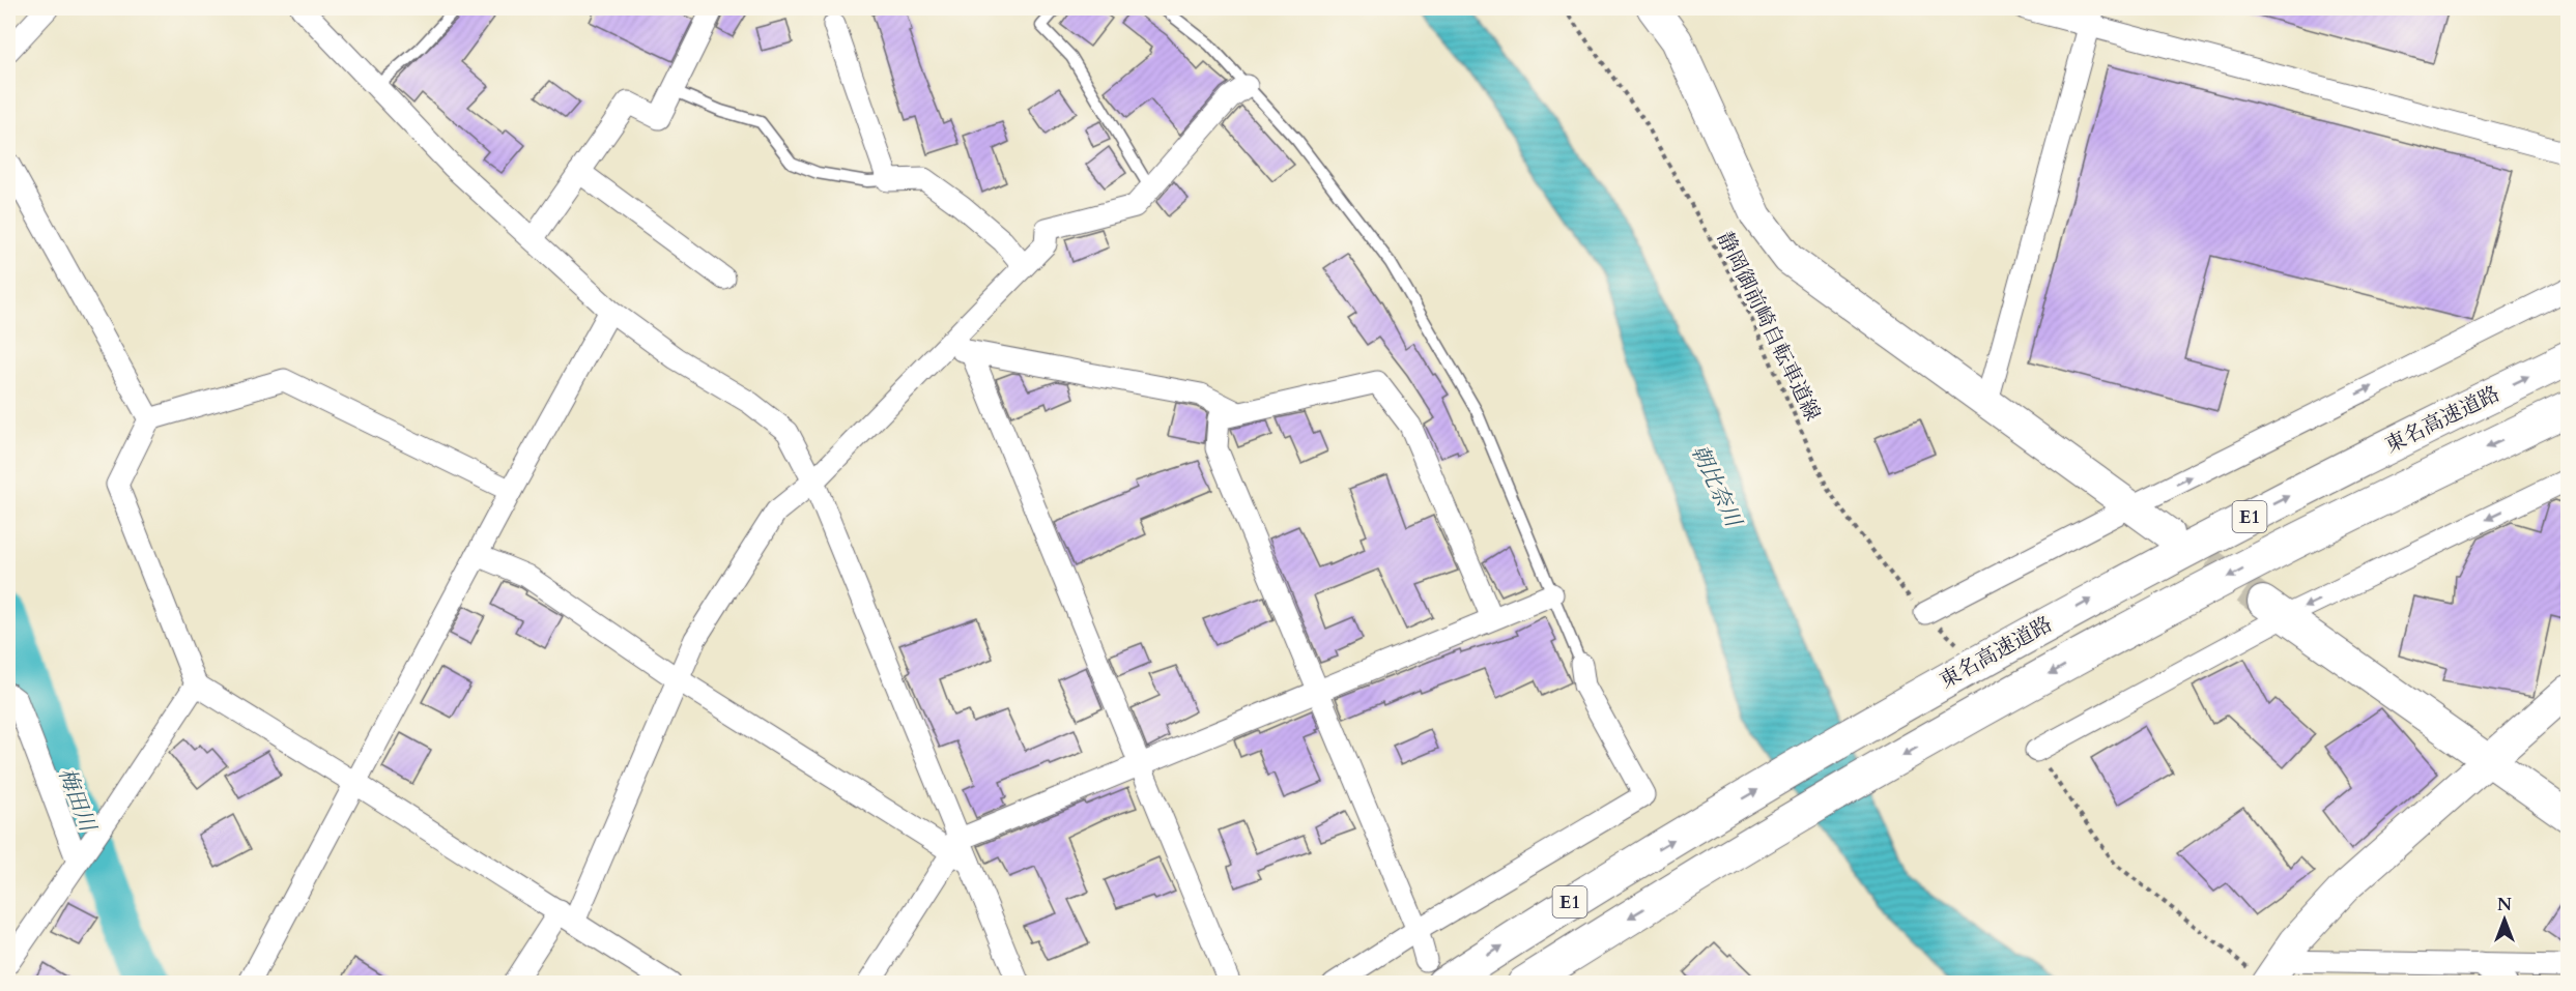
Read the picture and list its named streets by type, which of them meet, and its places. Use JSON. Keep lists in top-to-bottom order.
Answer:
{
  "streets": {
    "highway": ["東名高速道路", "E1"],
    "path": ["静岡御前崎自転車道線"]
  },
  "water": ["朝比奈川", "梅田川"],
  "north": "top"
}
